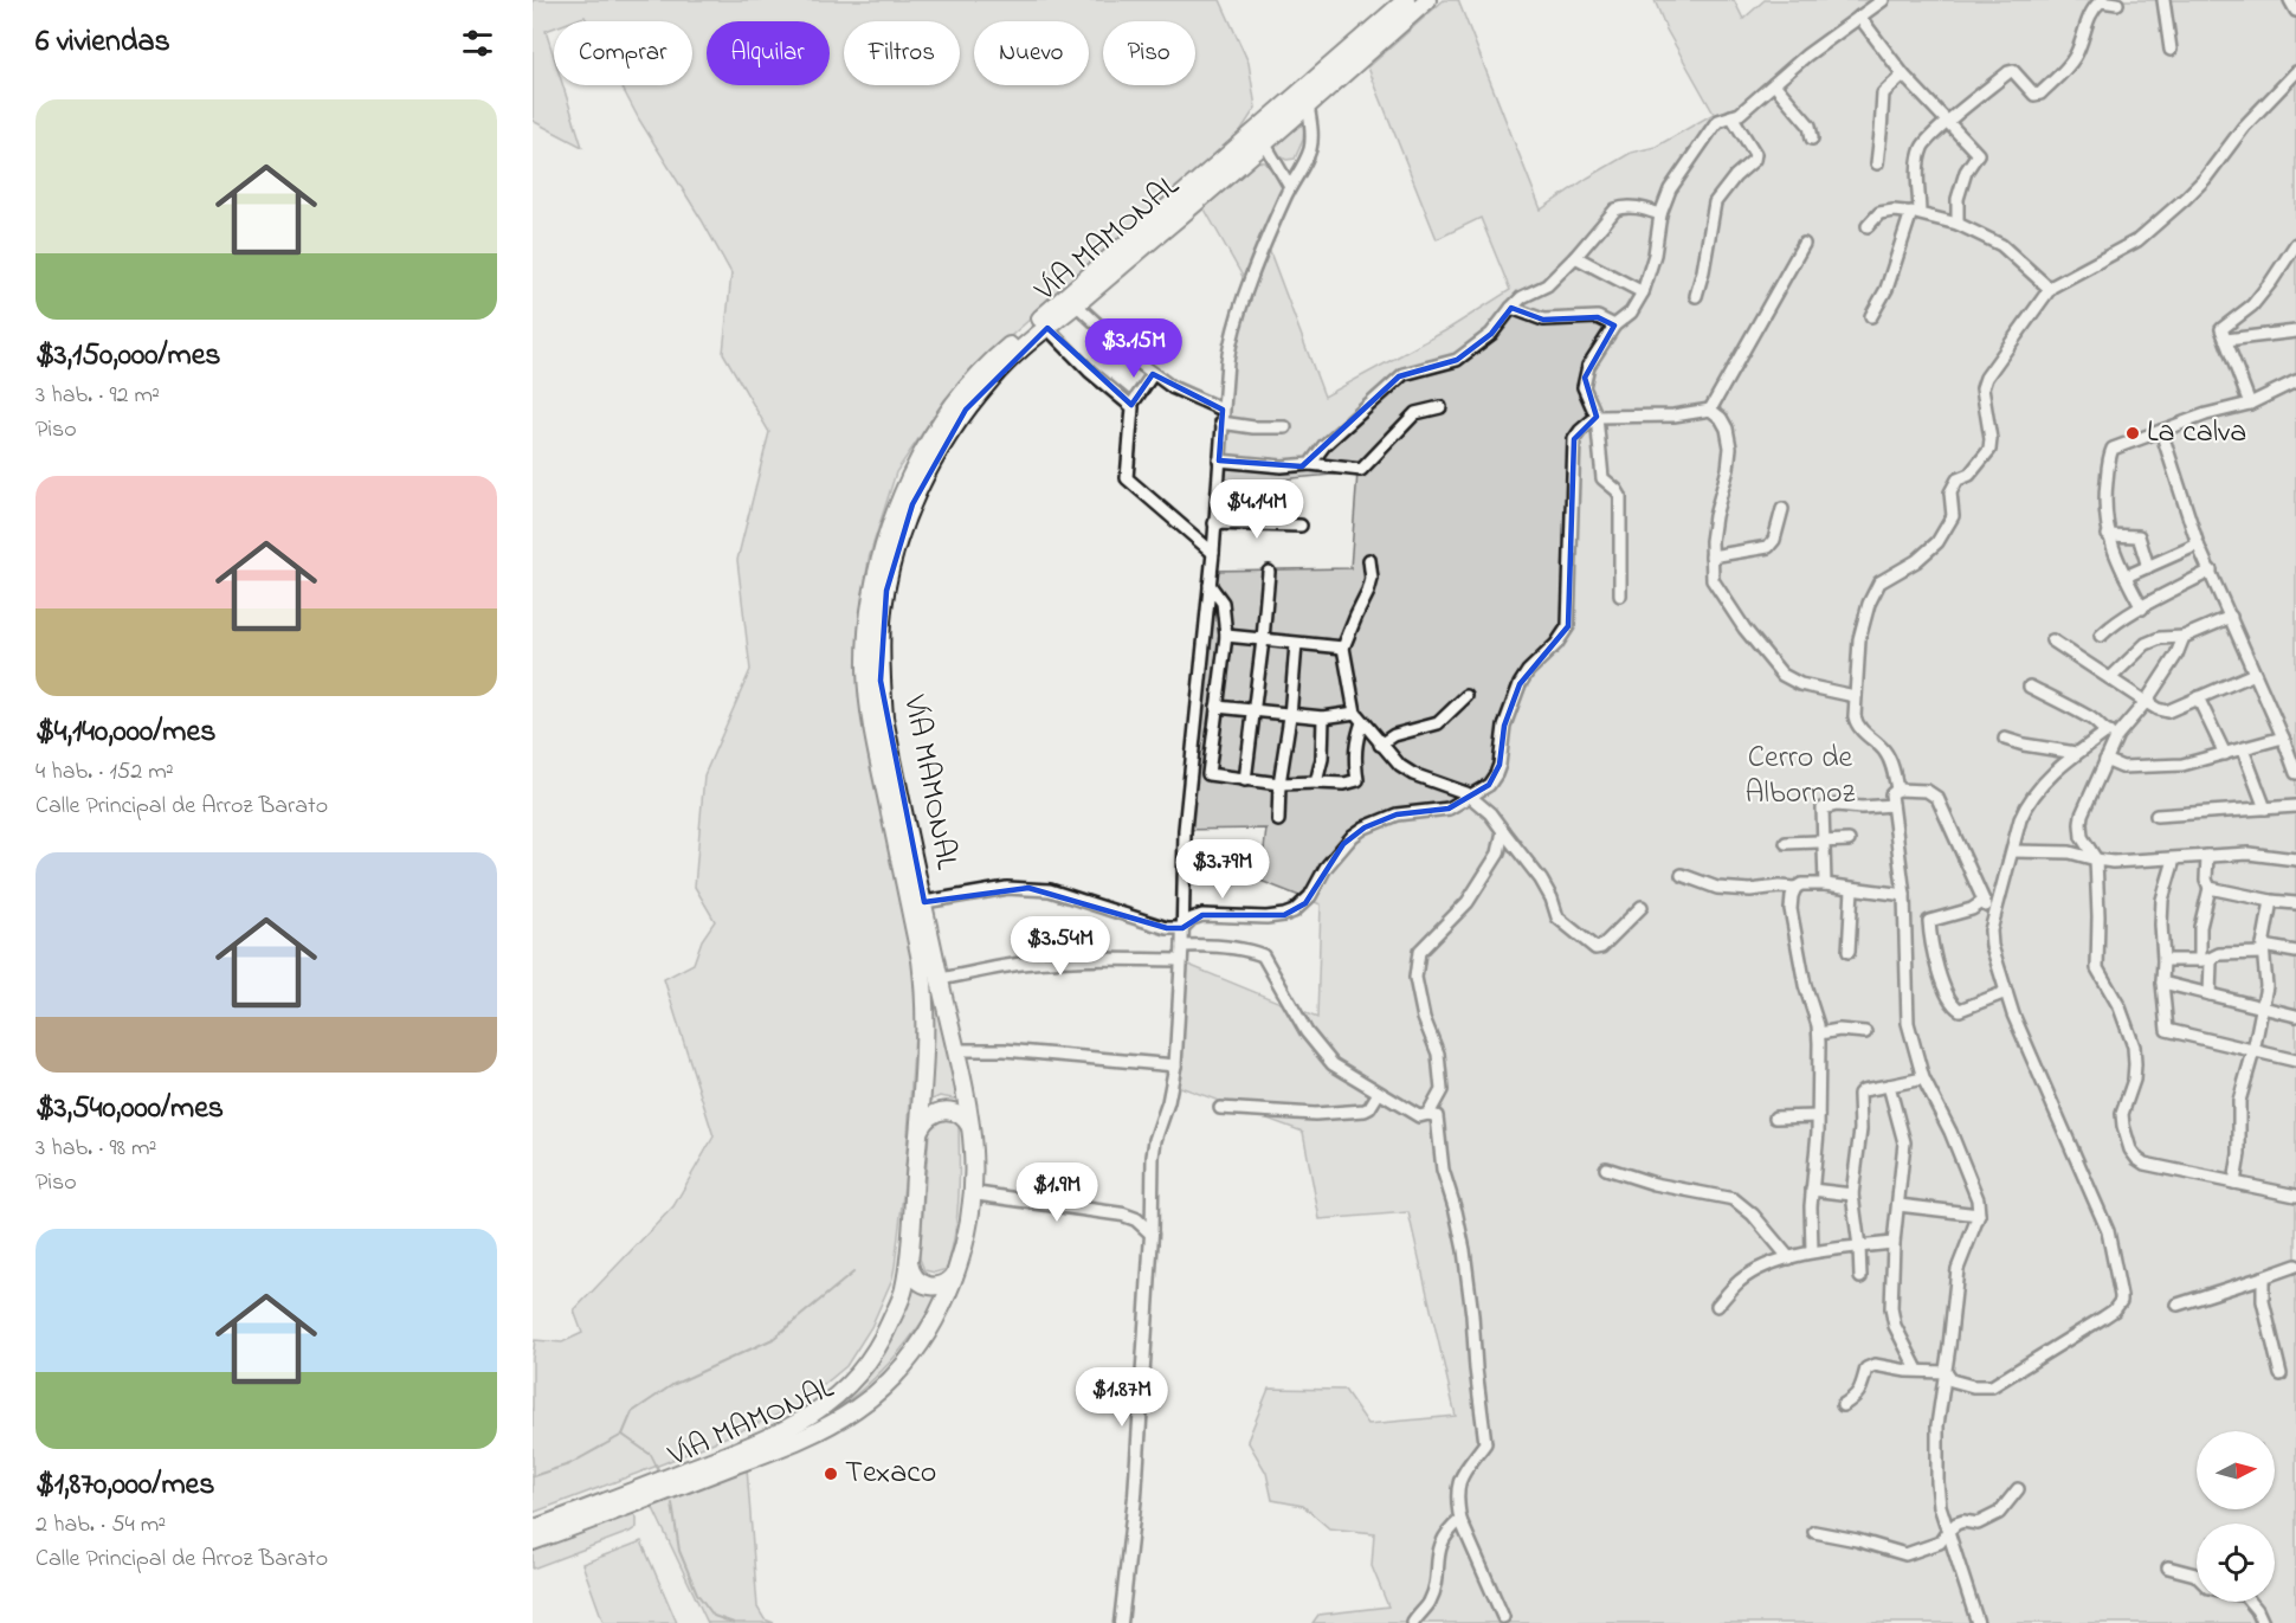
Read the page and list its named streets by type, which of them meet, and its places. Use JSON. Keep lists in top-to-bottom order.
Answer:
{
  "streets": {
    "main road": ["VÍA MAMONAL"]
  },
  "parks": ["Cerro de Albornoz"],
  "places": ["La calva", "Texaco"],
  "north": "right",
  "page": {
    "heading": "6 viviendas",
    "chip": [
      "Comprar",
      "Alquilar",
      "Filtros",
      "Nuevo",
      "Piso"
    ],
    "list": [
      {
        "name": "$3,150,000/mes",
        "note": "3 hab. · 92 m² · Piso"
      },
      {
        "name": "$4,140,000/mes",
        "note": "4 hab. · 152 m² · Calle Principal de Arroz Barato"
      },
      {
        "name": "$3,540,000/mes",
        "note": "3 hab. · 98 m² · Piso"
      },
      {
        "name": "$1,870,000/mes",
        "note": "2 hab. · 54 m² · Calle Principal de Arroz Barato"
      }
    ],
    "price": [
      "$3.15M",
      "$4.14M",
      "$3.79M",
      "$3.54M",
      "$1.9M",
      "$1.87M"
    ]
  }
}
